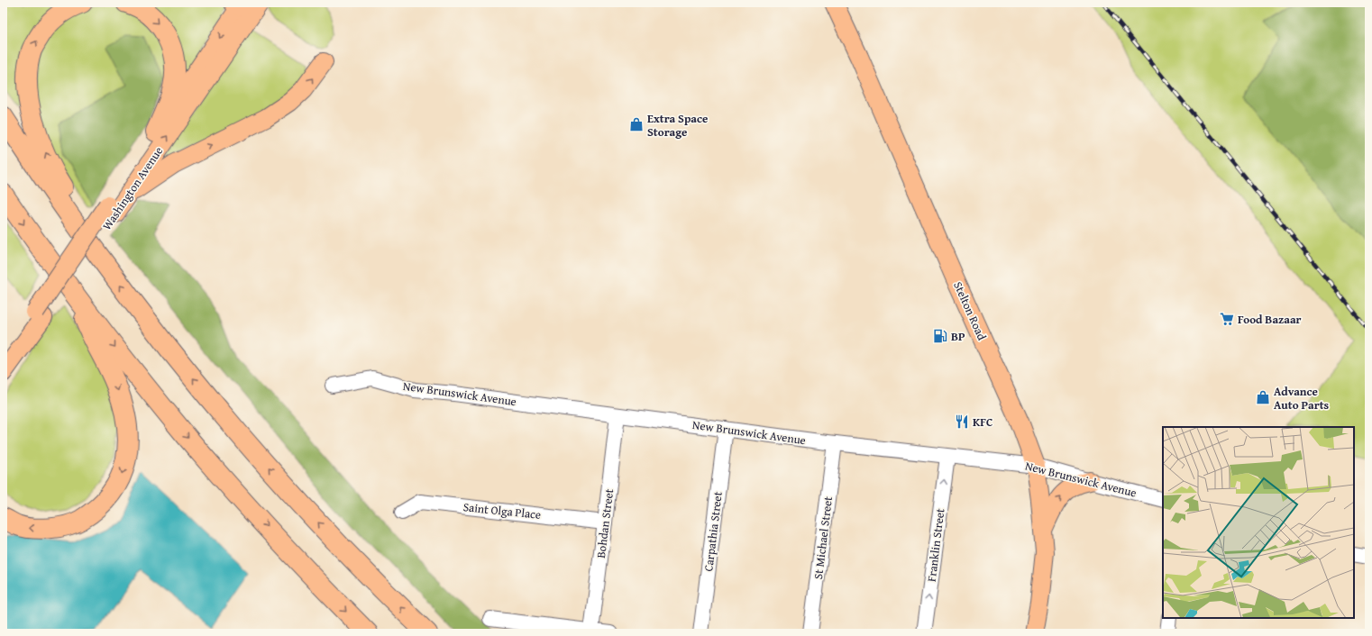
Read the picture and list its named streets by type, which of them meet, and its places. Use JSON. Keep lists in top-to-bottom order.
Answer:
{
  "streets": {
    "main road": ["Washington Avenue", "Stelton Road"],
    "street": [
      "New Brunswick Avenue",
      "Saint Olga Place",
      "Bohdan Street",
      "Carpathia Street",
      "St Michael Street",
      "Franklin Street"
    ]
  },
  "crossings": [
    ["Stelton Road", "New Brunswick Avenue"],
    ["New Brunswick Avenue", "Bohdan Street"],
    ["New Brunswick Avenue", "Carpathia Street"],
    ["New Brunswick Avenue", "St Michael Street"],
    ["New Brunswick Avenue", "Franklin Street"],
    ["Saint Olga Place", "Bohdan Street"]
  ],
  "one_way": ["Franklin Street"],
  "places": {
    "shop": ["Extra Space Storage", "Advance Auto Parts"],
    "supermarket": ["Food Bazaar"],
    "fuel station": ["BP"],
    "restaurant": ["KFC"]
  }
}
